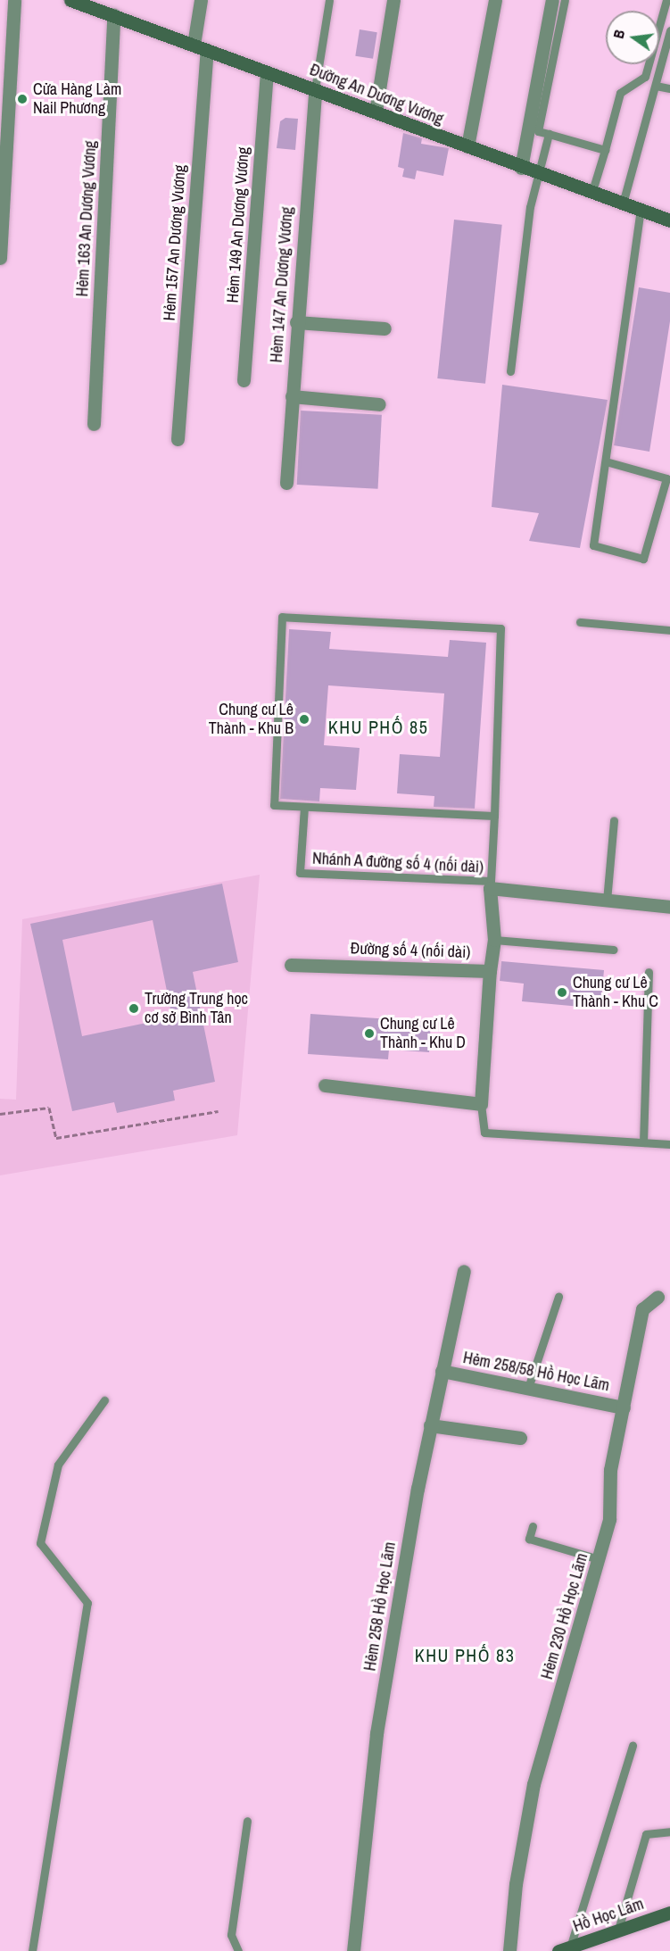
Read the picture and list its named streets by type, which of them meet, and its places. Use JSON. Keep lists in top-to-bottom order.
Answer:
{
  "streets": {
    "main road": ["Đường An Dương Vương", "Hồ Học Lãm"],
    "street": [
      "Hẻm 163 An Dương Vương",
      "Hẻm 149 An Dương Vương",
      "Hẻm 157 An Dương Vương",
      "Hẻm 147 An Dương Vương",
      "Đường số 4 (nối dài)",
      "Hẻm 258/58 Hồ Học Lãm",
      "Hẻm 258 Hồ Học Lãm",
      "Hẻm 230 Hồ Học Lãm"
    ],
    "lane": ["Nhánh A đường số 4 (nối dài)"]
  },
  "crossings": [
    ["Đường An Dương Vương", "Hẻm 163 An Dương Vương"],
    ["Đường An Dương Vương", "Hẻm 149 An Dương Vương"],
    ["Đường An Dương Vương", "Hẻm 157 An Dương Vương"],
    ["Đường An Dương Vương", "Hẻm 147 An Dương Vương"],
    ["Nhánh A đường số 4 (nối dài)", "Đường số 4 (nối dài)"],
    ["Hẻm 258/58 Hồ Học Lãm", "Hẻm 258 Hồ Học Lãm"],
    ["Hẻm 258/58 Hồ Học Lãm", "Hẻm 230 Hồ Học Lãm"]
  ],
  "districts": ["KHU PHỐ 85", "KHU PHỐ 83"],
  "places": [
    "Cửa Hàng Làm Nail Phương",
    "Chung cư Lê Thành - Khu B",
    "Chung cư Lê Thành - Khu C",
    "Trường Trung học cơ sở Bình Tân",
    "Chung cư Lê Thành - Khu D"
  ],
  "north": "left"
}
